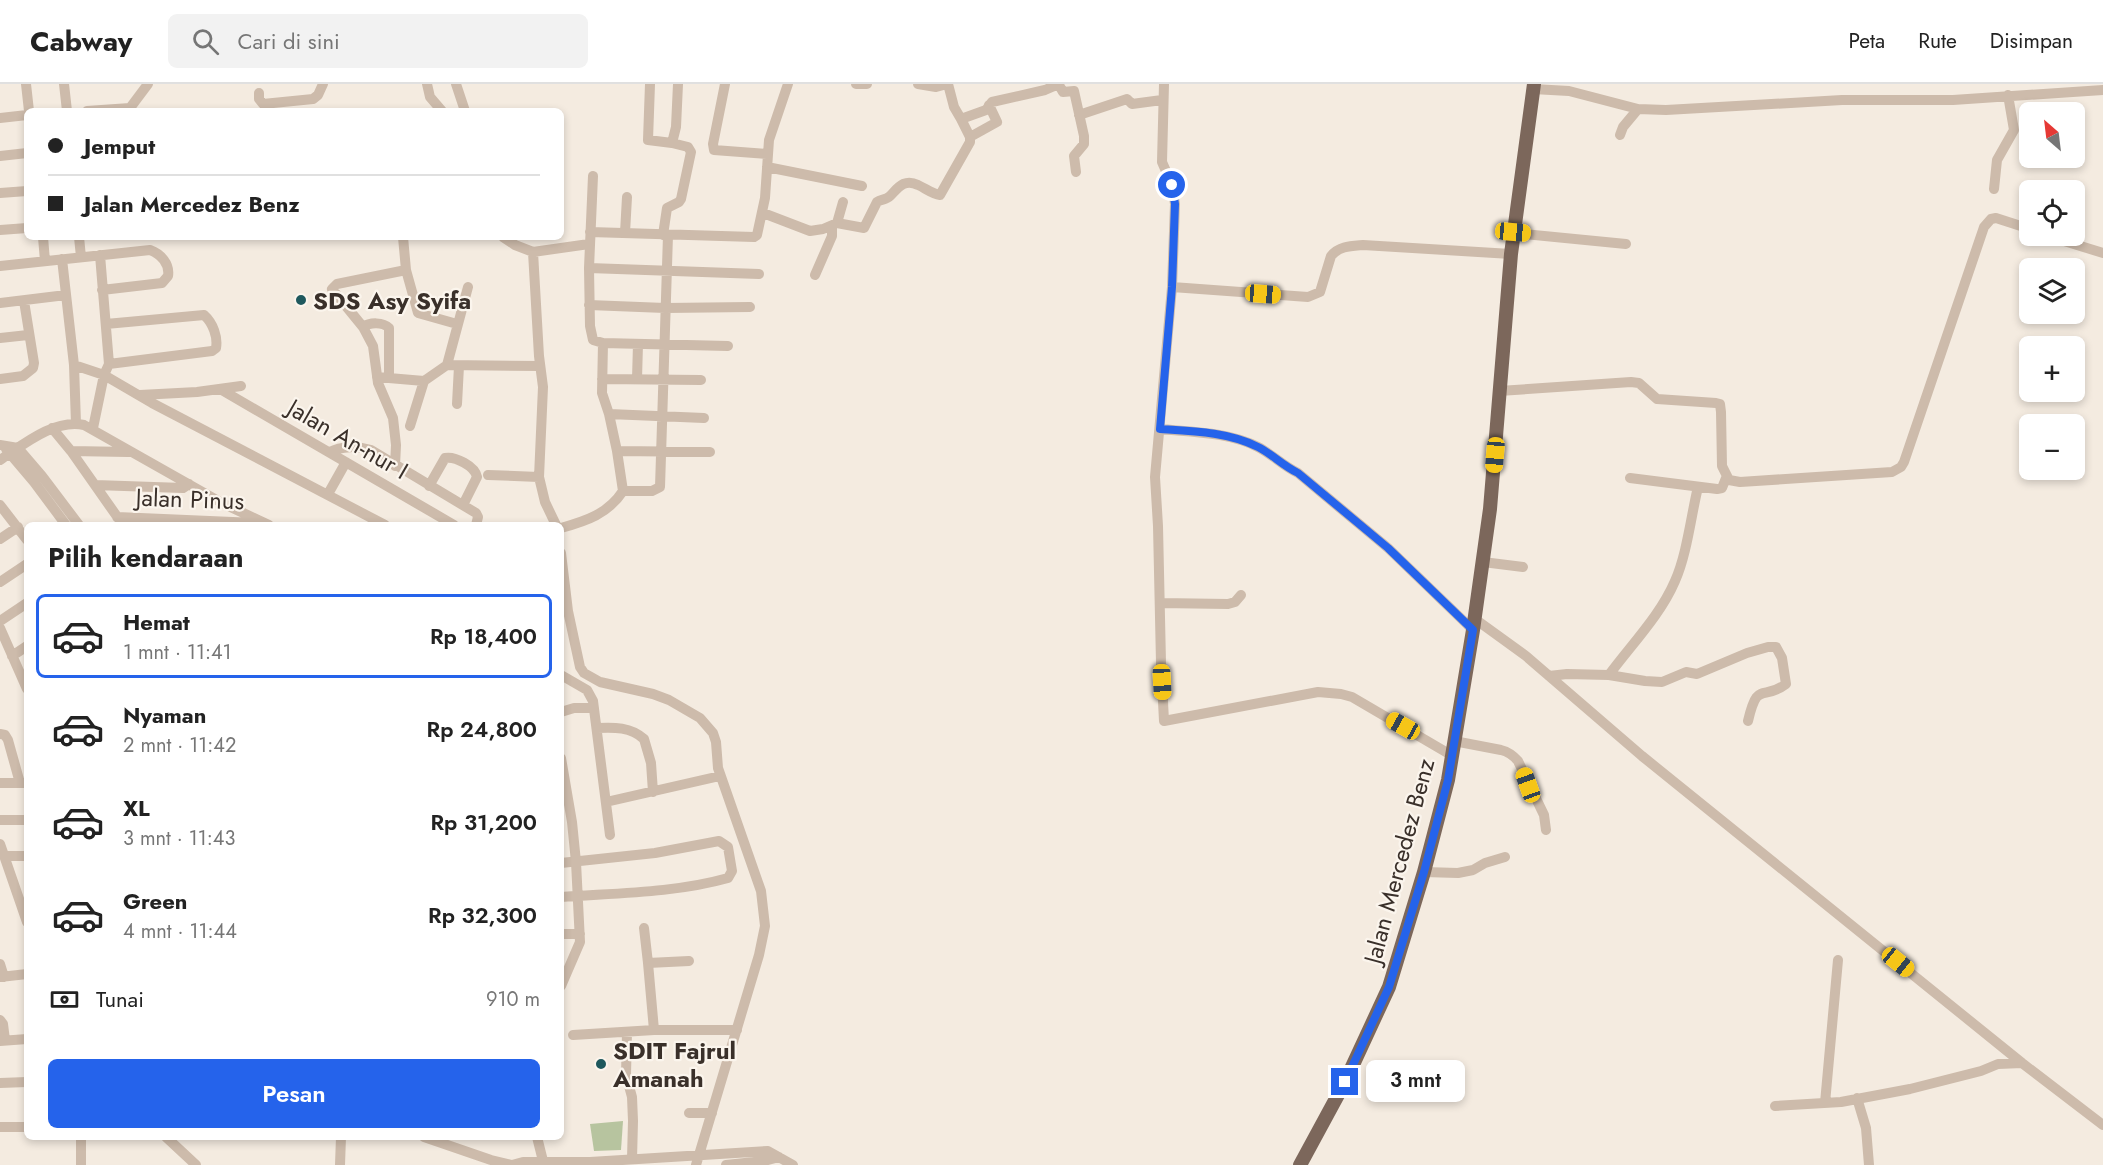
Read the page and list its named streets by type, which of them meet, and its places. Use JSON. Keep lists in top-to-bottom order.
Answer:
{
  "streets": {
    "main road": ["Jalan Mercedez Benz"],
    "street": ["Jalan An-nur I", "Jalan Pinus"]
  },
  "places": ["SDS Asy Syifa", "SDIT Fajrul Amanah"],
  "north": "top left",
  "page": {
    "header": "Cabway",
    "search": "Cari di sini",
    "nav": ["Peta", "Rute", "Disimpan"],
    "map_buttons": ["+", "−"],
    "banner": ["Jemput", "Jalan Mercedez Benz"],
    "heading": "Pilih kendaraan",
    "list": [
      {
        "name": "Hemat",
        "note": "1 mnt · 11:41",
        "value": "Rp 18,400"
      },
      {
        "name": "Nyaman",
        "note": "2 mnt · 11:42",
        "value": "Rp 24,800"
      },
      {
        "name": "XL",
        "note": "3 mnt · 11:43",
        "value": "Rp 31,200"
      },
      {
        "name": "Green",
        "note": "4 mnt · 11:44",
        "value": "Rp 32,300"
      }
    ],
    "pay": ["Tunai", "910 m"],
    "buttons": "Pesan",
    "bubble": "3 mnt"
  }
}
